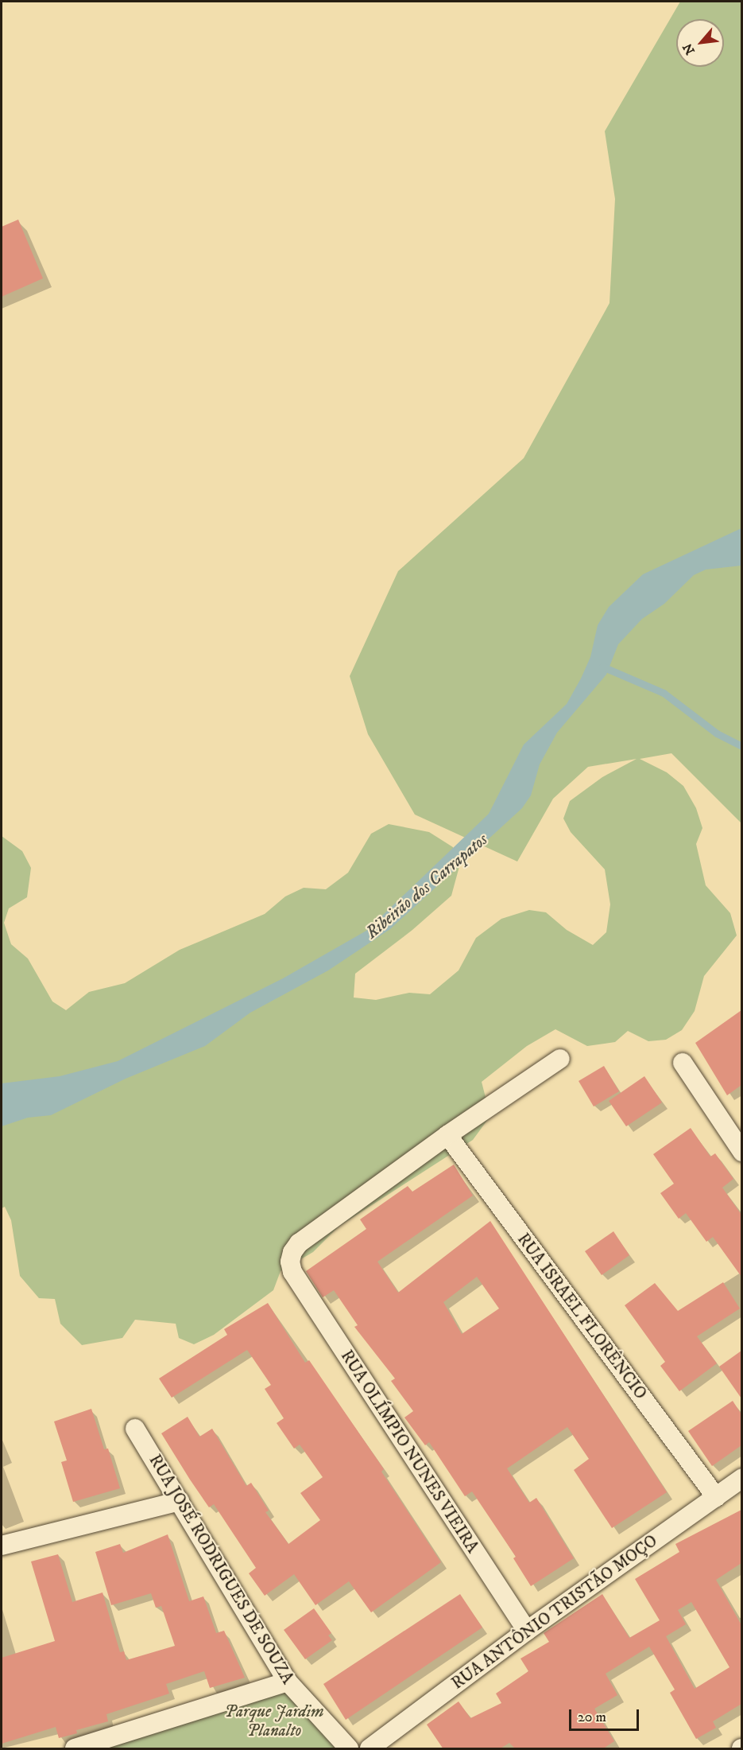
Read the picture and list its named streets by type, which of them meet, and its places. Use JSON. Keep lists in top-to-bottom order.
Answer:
{
  "streets": {
    "street": [
      "RUA ISRAEL FLORÊNCIO",
      "RUA OLÍMPIO NUNES VIEIRA",
      "RUA JOSÉ RODRIGUES DE SOUZA",
      "RUA ANTÔNIO TRISTÃO MOÇO"
    ]
  },
  "crossings": [
    ["RUA ISRAEL FLORÊNCIO", "RUA OLÍMPIO NUNES VIEIRA"],
    ["RUA ISRAEL FLORÊNCIO", "RUA ANTÔNIO TRISTÃO MOÇO"],
    ["RUA OLÍMPIO NUNES VIEIRA", "RUA ANTÔNIO TRISTÃO MOÇO"]
  ],
  "water": ["Ribeirão dos Carrapatos"],
  "parks": ["Parque Jardim Planalto"],
  "scale_bar": "20 m",
  "north": "bottom left"
}
